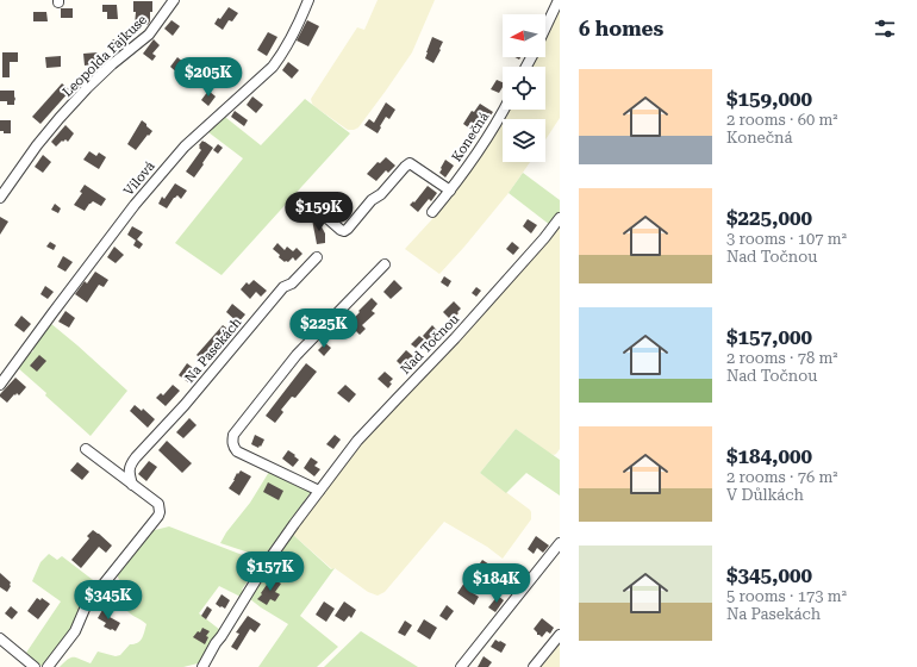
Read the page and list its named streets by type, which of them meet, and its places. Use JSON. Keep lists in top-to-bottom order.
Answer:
{
  "streets": {
    "street": [
      "Leopolda Fajkuse",
      "Konečná",
      "Vilová",
      "Nad Točnou",
      "Na Pasekách"
    ]
  },
  "north": "left",
  "page": {
    "heading": "6 homes",
    "price": [
      "$205K",
      "$159K",
      "$225K",
      "$157K",
      "$184K",
      "$345K"
    ],
    "list": [
      {
        "name": "$159,000",
        "note": "2 rooms · 60 m² · Konečná"
      },
      {
        "name": "$225,000",
        "note": "3 rooms · 107 m² · Nad Točnou"
      },
      {
        "name": "$157,000",
        "note": "2 rooms · 78 m² · Nad Točnou"
      },
      {
        "name": "$184,000",
        "note": "2 rooms · 76 m² · V Důlkách"
      },
      {
        "name": "$345,000",
        "note": "5 rooms · 173 m² · Na Pasekách"
      }
    ]
  }
}
